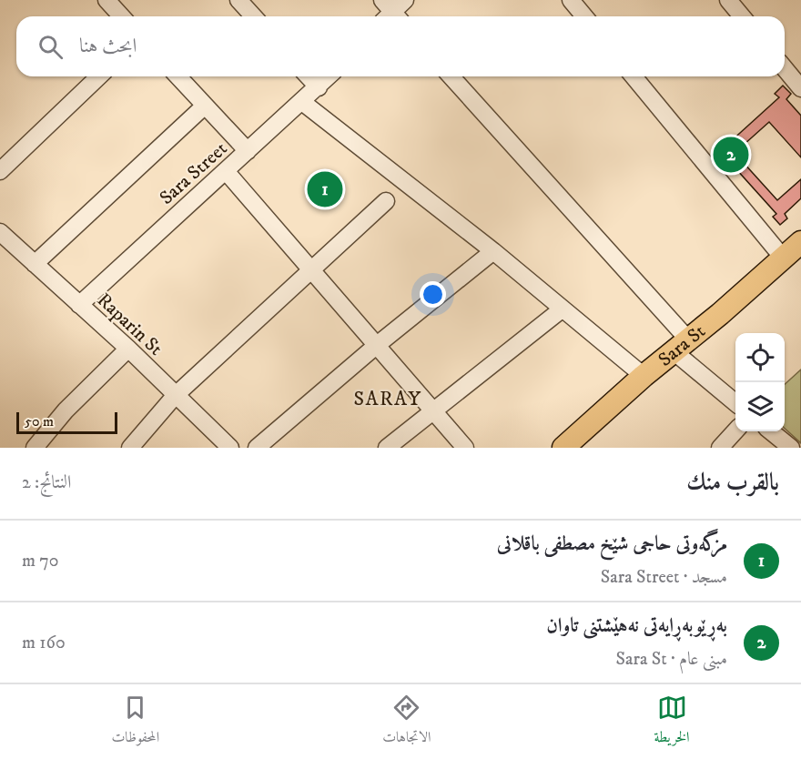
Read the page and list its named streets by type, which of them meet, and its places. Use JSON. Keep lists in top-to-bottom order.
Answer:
{
  "streets": {
    "main road": ["Sara St"],
    "street": ["Sara Street", "Raparin St"]
  },
  "crossings": [
    ["Sara Street", "Raparin St"]
  ],
  "districts": ["SARAY"],
  "scale_bar": "50 m",
  "page": {
    "search": "ابحث هنا",
    "pins": ["2", "1"],
    "scale": "50 m",
    "heading": ["بالقرب منك", "النتائج: 2"],
    "list": [
      {
        "mark": "1",
        "name": "مزگەوتی حاجی شێخ مصطفی باقلانی",
        "note": "مسجد · Sara Street",
        "value": "70 m"
      },
      {
        "mark": "2",
        "name": "بەڕێوبەڕایەتی نەهێشتنی تاوان",
        "note": "مبنى عام · Sara St",
        "value": "160 m"
      }
    ],
    "nav": ["الخريطة", "الاتجاهات", "المحفوظات"]
  }
}
